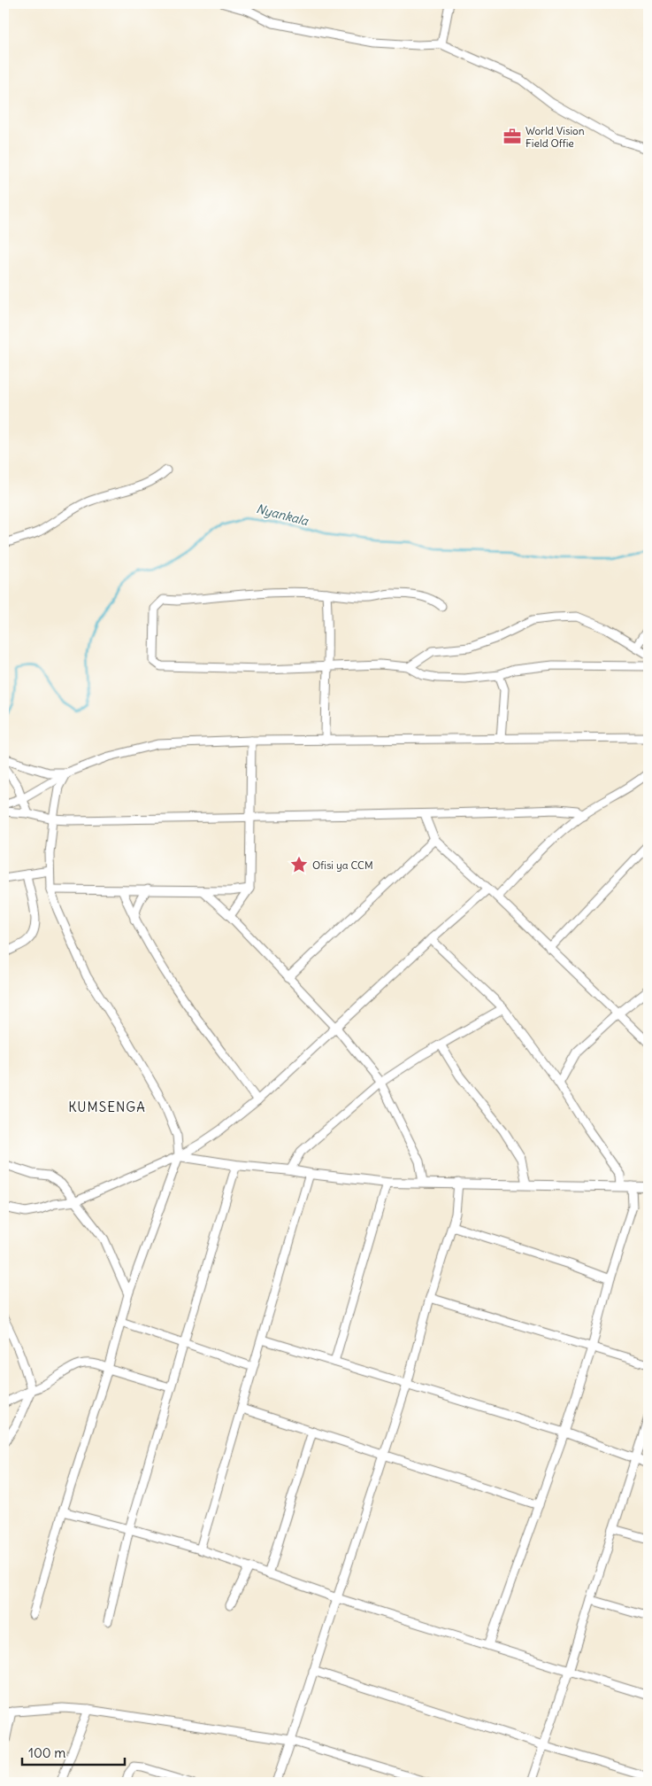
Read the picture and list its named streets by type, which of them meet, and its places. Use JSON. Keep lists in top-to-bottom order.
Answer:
{
  "districts": ["KUMSENGA"],
  "water": ["Nyankala"],
  "places": {
    "office": ["World Vision Field Offie"],
    "place": ["Ofisi ya CCM"]
  },
  "scale_bar": "100 m"
}
